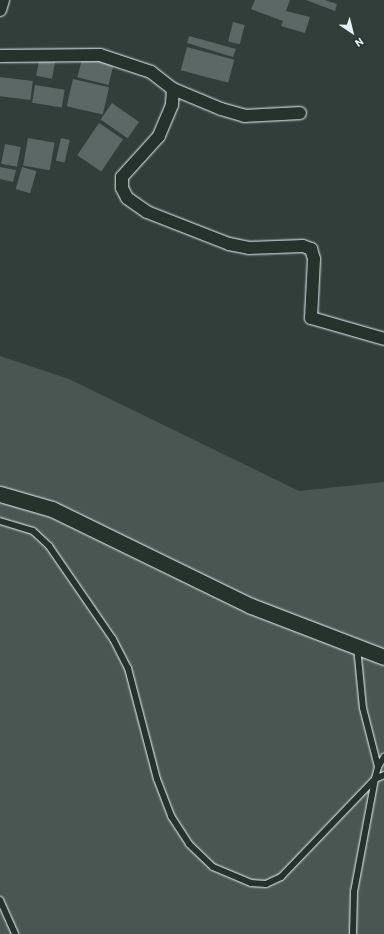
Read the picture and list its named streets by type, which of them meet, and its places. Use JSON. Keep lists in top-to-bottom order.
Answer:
{
  "north": "bottom right"
}
